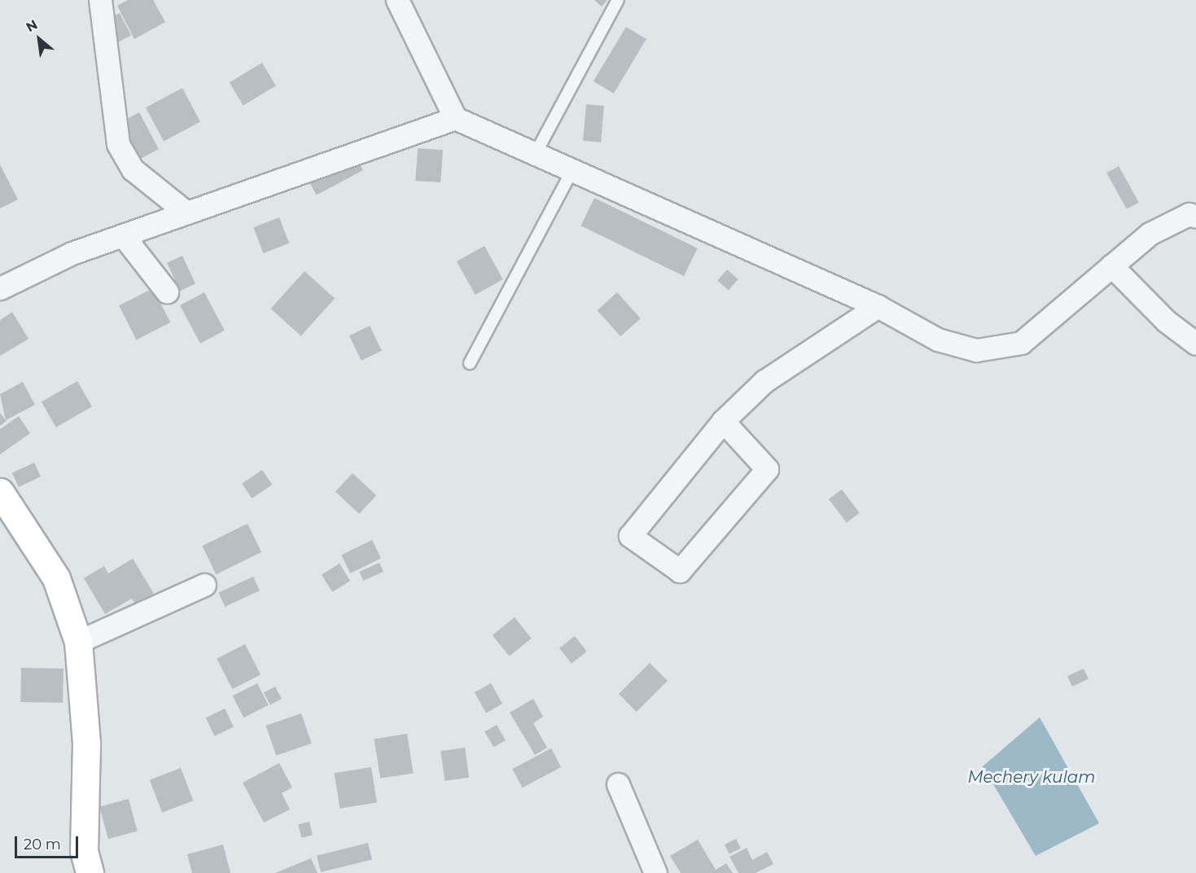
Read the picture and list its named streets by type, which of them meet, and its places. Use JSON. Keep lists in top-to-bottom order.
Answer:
{
  "water": ["Mechery kulam"],
  "scale_bar": "20 m",
  "north": "top left"
}
